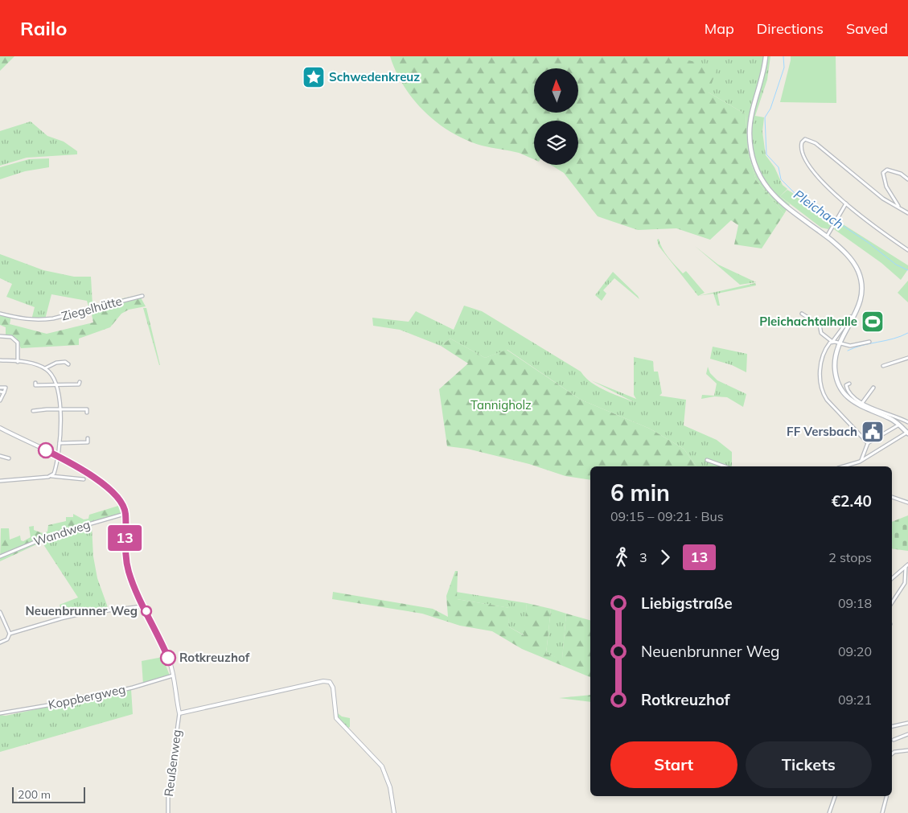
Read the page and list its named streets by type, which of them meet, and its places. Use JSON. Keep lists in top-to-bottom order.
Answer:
{
  "streets": {
    "street": [
      "Ziegelhütte",
      "Wandweg",
      "Koppbergweg",
      "Reußenweg"
    ]
  },
  "water": ["Pleichach"],
  "parks": ["Tannigholz"],
  "places": {
    "place": ["Schwedenkreuz"],
    "sports": ["Pleichachtalhalle"],
    "public building": ["FF Versbach"],
    "other": ["Neuenbrunner Weg", "Rotkreuzhof"]
  },
  "lines": ["bus line 13"],
  "scale_bar": "200 m",
  "north": "top",
  "page": {
    "header": "Railo",
    "nav": ["Map", "Directions", "Saved"],
    "on_map": "13",
    "heading": ["6 min", "09:15 – 09:21 · Bus", "€2.40"],
    "legs": ["3", "13", "2 stops"],
    "list": [
      {
        "name": "Liebigstraße",
        "value": "09:18"
      },
      {
        "name": "Neuenbrunner Weg",
        "value": "09:20"
      },
      {
        "name": "Rotkreuzhof",
        "value": "09:21"
      }
    ],
    "buttons": ["Start", "Tickets"],
    "scale": "200 m"
  }
}
